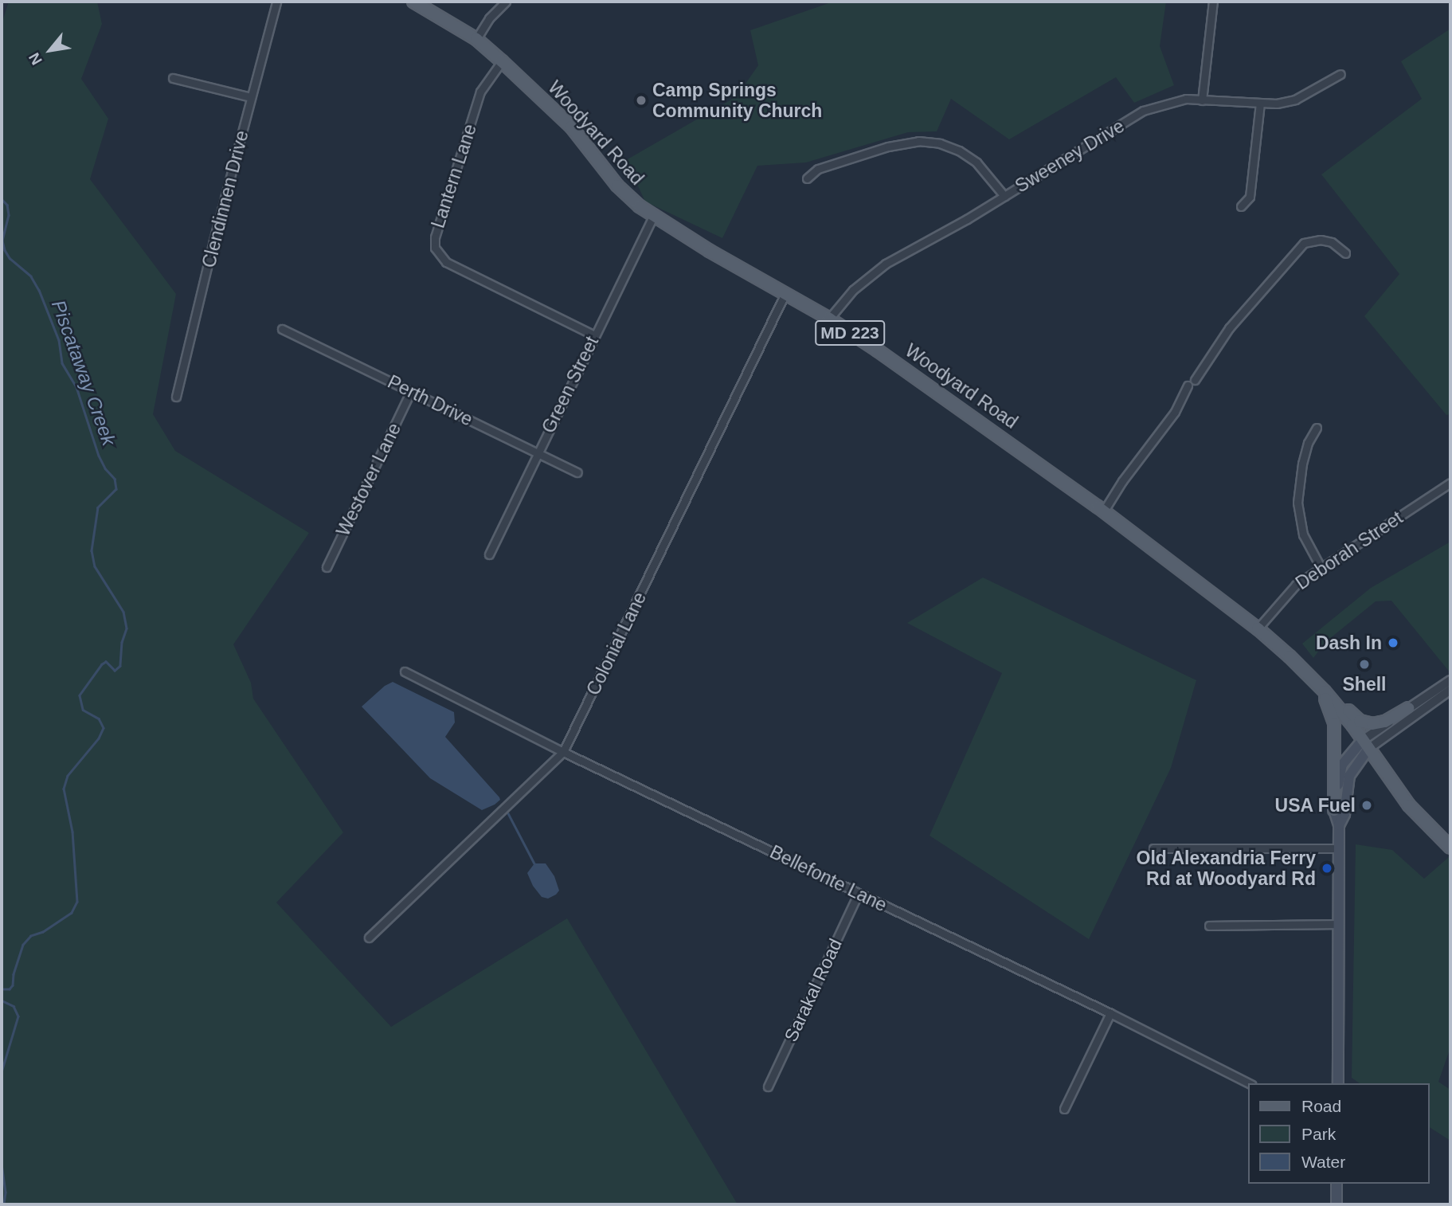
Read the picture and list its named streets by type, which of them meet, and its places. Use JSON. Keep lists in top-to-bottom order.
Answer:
{
  "streets": {
    "main road": ["Woodyard Road", "MD 223"],
    "street": [
      "Sweeney Drive",
      "Lantern Lane",
      "Clendinnen Drive",
      "Green Street",
      "Perth Drive",
      "Westover Lane",
      "Deborah Street",
      "Colonial Lane",
      "Bellefonte Lane",
      "Sarakal Road"
    ]
  },
  "crossings": [
    ["Woodyard Road", "Sweeney Drive"],
    ["Woodyard Road", "Lantern Lane"],
    ["Woodyard Road", "Green Street"],
    ["Woodyard Road", "Deborah Street"],
    ["Woodyard Road", "Colonial Lane"],
    ["Lantern Lane", "Green Street"],
    ["Green Street", "Perth Drive"],
    ["Perth Drive", "Westover Lane"],
    ["Colonial Lane", "Bellefonte Lane"],
    ["Bellefonte Lane", "Sarakal Road"]
  ],
  "water": ["Piscataway Creek"],
  "places": [
    "Camp Springs Community Church",
    "Dash In",
    "Shell",
    "USA Fuel",
    "Old Alexandria Ferry Rd at Woodyard Rd"
  ],
  "legend": ["Road", "Park", "Water"],
  "north": "bottom left"
}
